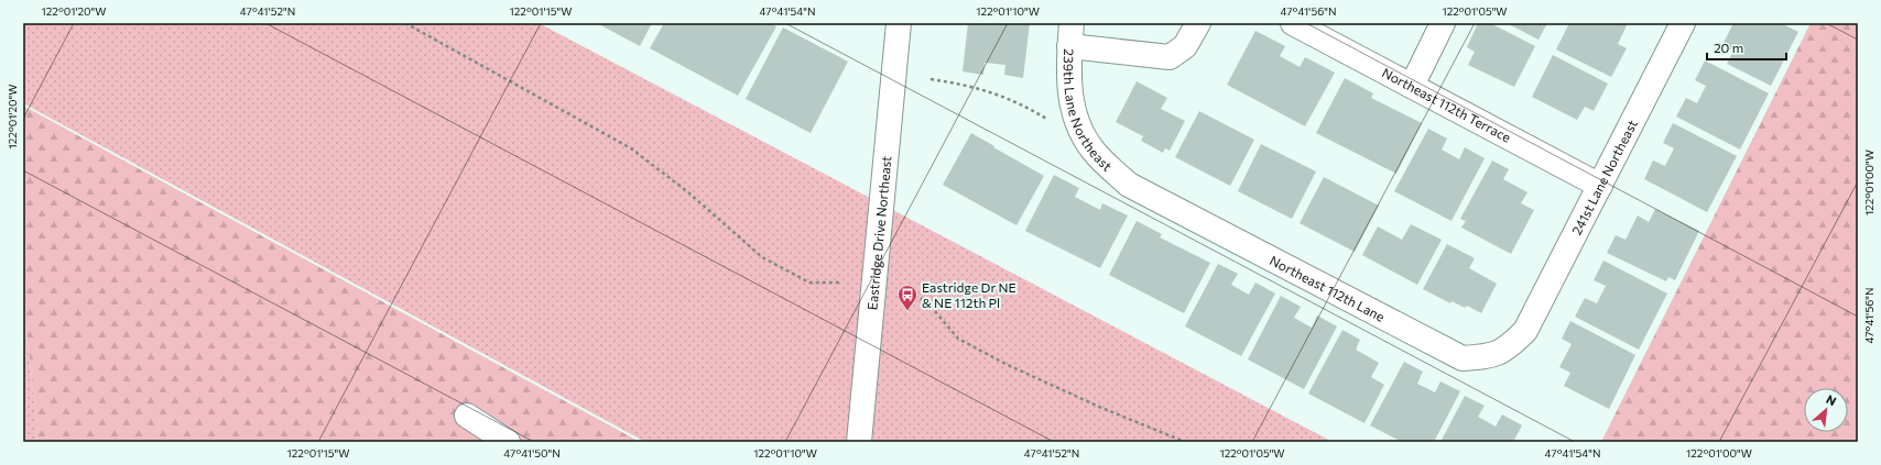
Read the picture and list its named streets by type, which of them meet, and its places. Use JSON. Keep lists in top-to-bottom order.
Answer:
{
  "streets": {
    "street": [
      "Northeast 112th Terrace",
      "239th Lane Northeast",
      "241st Lane Northeast",
      "Eastridge Drive Northeast",
      "Northeast 112th Lane"
    ]
  },
  "crossings": [
    ["Northeast 112th Terrace", "241st Lane Northeast"],
    ["239th Lane Northeast", "Northeast 112th Lane"],
    ["241st Lane Northeast", "Northeast 112th Lane"]
  ],
  "places": {
    "bus stop": ["Eastridge Dr NE & NE 112th Pl"]
  },
  "scale_bar": "20 m",
  "north": "top right",
  "coordinates": [
    "122°01'20\"W",
    "47°41'52\"N",
    "122°01'15\"W",
    "47°41'54\"N",
    "122°01'10\"W",
    "47°41'56\"N",
    "122°01'05\"W",
    "122°01'00\"W",
    "47°41'50\"N"
  ]
}
